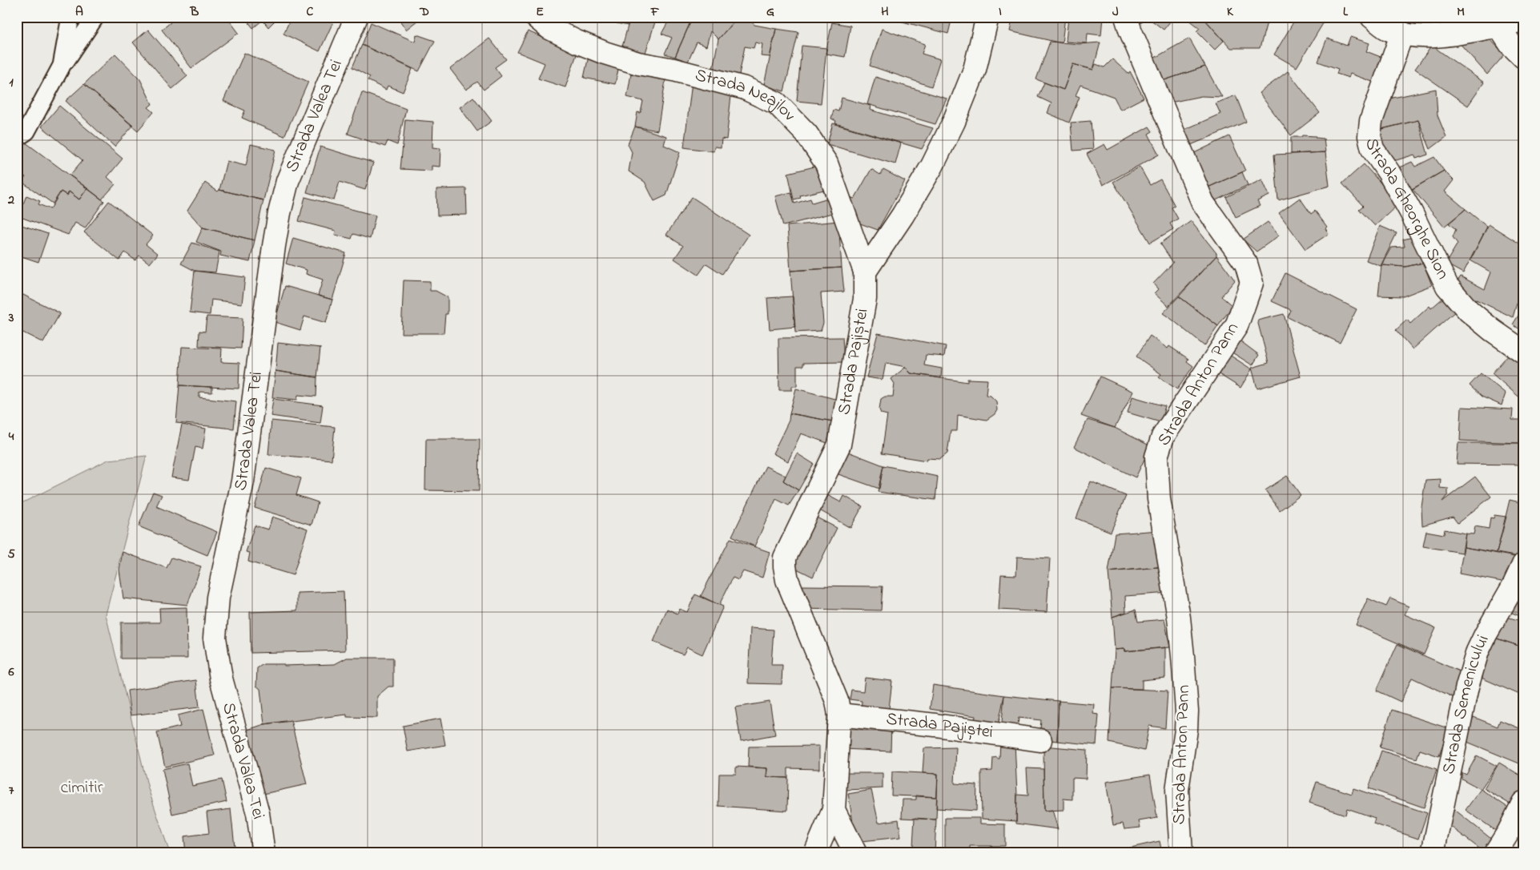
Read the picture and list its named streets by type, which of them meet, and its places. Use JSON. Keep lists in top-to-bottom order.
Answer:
{
  "streets": {
    "street": [
      "Strada Neajlov",
      "Strada Valea Tei",
      "Strada Gheorghe Sion",
      "Strada Pajiștei",
      "Strada Anton Pann",
      "Strada Semenicului"
    ]
  },
  "crossings": [
    ["Strada Neajlov", "Strada Pajiștei"]
  ],
  "parks": ["cimitir"],
  "grid": {
    "columns": [
      "A",
      "B",
      "C",
      "D",
      "E",
      "F",
      "G",
      "H",
      "I",
      "J",
      "K",
      "L",
      "M"
    ],
    "rows": [
      "1",
      "2",
      "3",
      "4",
      "5",
      "6",
      "7"
    ]
  }
}
